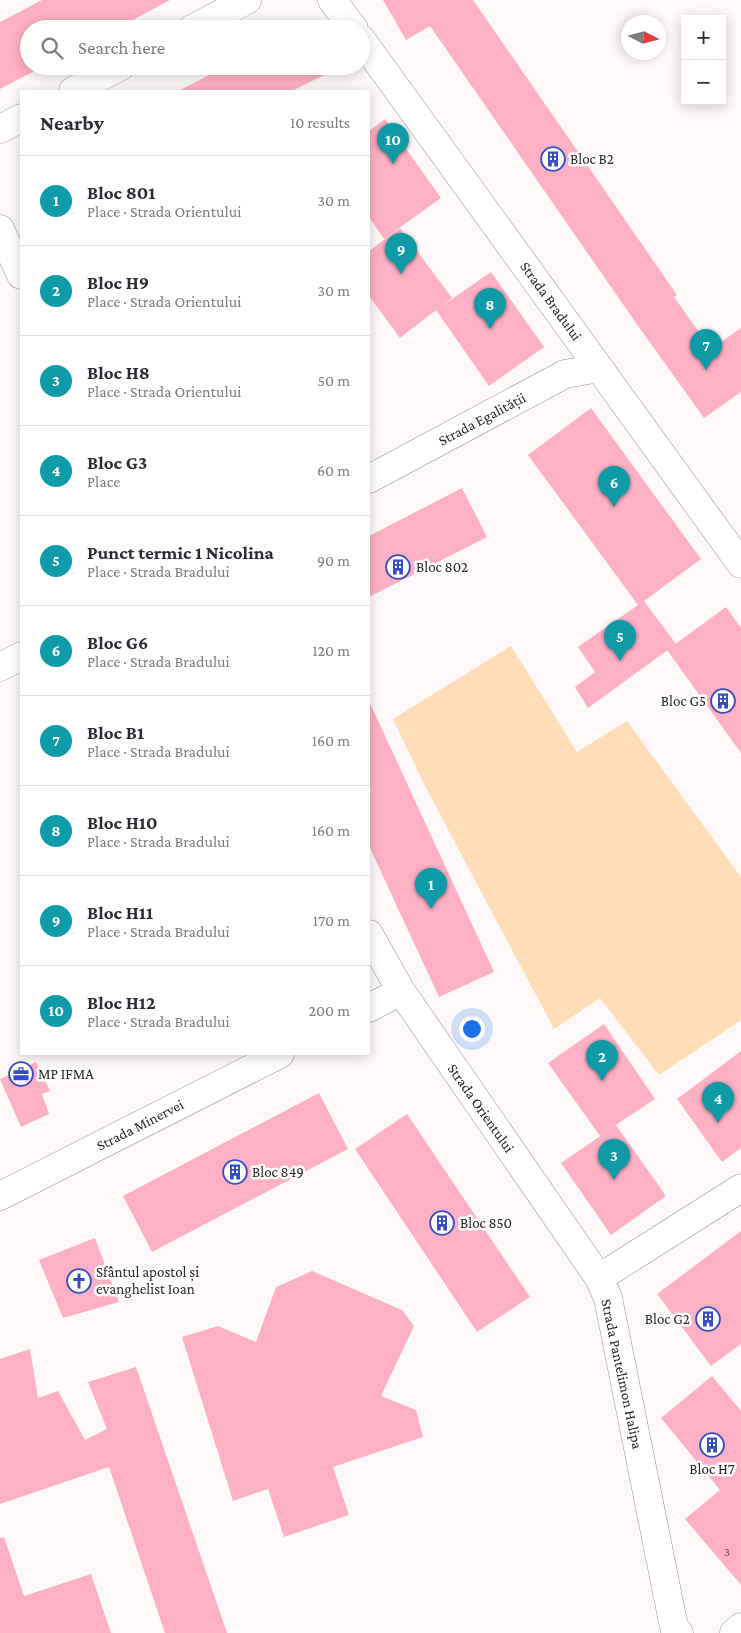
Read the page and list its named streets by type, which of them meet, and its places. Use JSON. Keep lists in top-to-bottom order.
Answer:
{
  "streets": {
    "street": [
      "Strada Bradului",
      "Strada Egalității",
      "Strada Orientului",
      "Strada Minervei",
      "Strada Pantelimon Halipa"
    ]
  },
  "crossings": [
    ["Strada Bradului", "Strada Egalității"],
    ["Strada Orientului", "Strada Pantelimon Halipa"]
  ],
  "places": {
    "building": [
      "Bloc B2",
      "Bloc 802",
      "Bloc G5",
      "Bloc 849",
      "Bloc 850",
      "Bloc G2",
      "Bloc H7"
    ],
    "office": ["MP IFMA"],
    "church": ["Sfântul apostol și evanghelist Ioan"]
  },
  "house_numbers": ["3"],
  "north": "right",
  "page": {
    "map_buttons": ["+", "−"],
    "search": "Search here",
    "heading": ["Nearby", "10 results"],
    "pins": [
      "10",
      "9",
      "8",
      "7",
      "6",
      "5",
      "1",
      "2",
      "4",
      "3"
    ],
    "list": [
      {
        "mark": "1",
        "name": "Bloc 801",
        "note": "Place · Strada Orientului",
        "value": "30 m"
      },
      {
        "mark": "2",
        "name": "Bloc H9",
        "note": "Place · Strada Orientului",
        "value": "30 m"
      },
      {
        "mark": "3",
        "name": "Bloc H8",
        "note": "Place · Strada Orientului",
        "value": "50 m"
      },
      {
        "mark": "4",
        "name": "Bloc G3",
        "note": "Place",
        "value": "60 m"
      },
      {
        "mark": "5",
        "name": "Punct termic 1 Nicolina",
        "note": "Place · Strada Bradului",
        "value": "90 m"
      },
      {
        "mark": "6",
        "name": "Bloc G6",
        "note": "Place · Strada Bradului",
        "value": "120 m"
      },
      {
        "mark": "7",
        "name": "Bloc B1",
        "note": "Place · Strada Bradului",
        "value": "160 m"
      },
      {
        "mark": "8",
        "name": "Bloc H10",
        "note": "Place · Strada Bradului",
        "value": "160 m"
      },
      {
        "mark": "9",
        "name": "Bloc H11",
        "note": "Place · Strada Bradului",
        "value": "170 m"
      },
      {
        "mark": "10",
        "name": "Bloc H12",
        "note": "Place · Strada Bradului",
        "value": "200 m"
      }
    ]
  }
}
